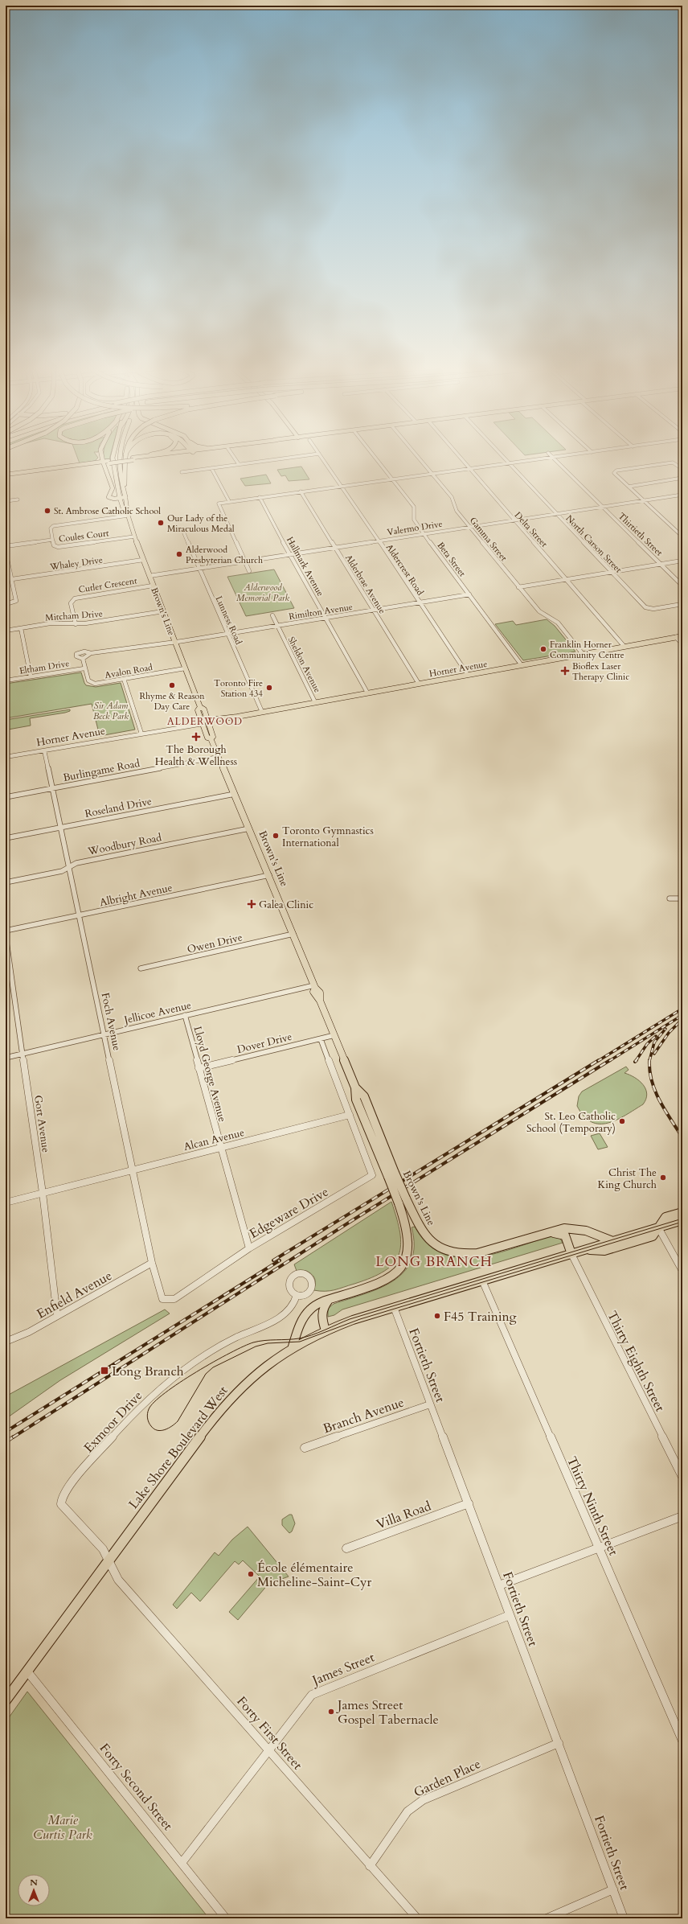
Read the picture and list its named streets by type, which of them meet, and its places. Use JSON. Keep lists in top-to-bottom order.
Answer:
{
  "streets": {
    "main road": ["Brown's Line", "Horner Avenue", "Lake Shore Boulevard West"],
    "street": [
      "Valermo Drive",
      "Delta Street",
      "Thirtieth Street",
      "Coules Court",
      "Gamma Street",
      "North Carson Street",
      "Beta Street",
      "Whaley Drive",
      "Hallmark Avenue",
      "Aldercrest Road",
      "Alderbrae Avenue",
      "Cutler Crescent",
      "Rimilton Avenue",
      "Mitcham Drive",
      "Lunness Road",
      "Sheldon Avenue",
      "Eltham Drive",
      "Avalon Road",
      "Burlingame Road",
      "Roseland Drive",
      "Woodbury Road",
      "Albright Avenue",
      "Owen Drive",
      "Jellicoe Avenue",
      "Foch Avenue",
      "Dover Drive",
      "Lloyd George Avenue",
      "Gort Avenue",
      "Alcan Avenue",
      "Edgeware Drive",
      "Enfield Avenue",
      "Thirty Eighth Street",
      "Fortieth Street",
      "Branch Avenue",
      "Exmoor Drive",
      "Thirty Ninth Street",
      "Villa Road",
      "James Street",
      "Forty First Street",
      "Garden Place",
      "Forty Second Street"
    ]
  },
  "crossings": [
    ["Valermo Drive", "Delta Street"],
    ["Valermo Drive", "Thirtieth Street"],
    ["Valermo Drive", "Gamma Street"],
    ["Valermo Drive", "North Carson Street"],
    ["Valermo Drive", "Beta Street"],
    ["Valermo Drive", "Hallmark Avenue"],
    ["Valermo Drive", "Aldercrest Road"],
    ["Valermo Drive", "Alderbrae Avenue"],
    ["Valermo Drive", "Brown's Line"],
    ["Valermo Drive", "Lunness Road"],
    ["Delta Street", "Horner Avenue"],
    ["Coules Court", "Brown's Line"],
    ["Gamma Street", "Horner Avenue"],
    ["Beta Street", "Rimilton Avenue"],
    ["Beta Street", "Horner Avenue"],
    ["Whaley Drive", "Brown's Line"],
    ["Hallmark Avenue", "Rimilton Avenue"],
    ["Hallmark Avenue", "Horner Avenue"],
    ["Aldercrest Road", "Rimilton Avenue"],
    ["Aldercrest Road", "Horner Avenue"],
    ["Alderbrae Avenue", "Rimilton Avenue"],
    ["Alderbrae Avenue", "Horner Avenue"],
    ["Cutler Crescent", "Brown's Line"],
    ["Cutler Crescent", "Mitcham Drive"],
    ["Brown's Line", "Rimilton Avenue"],
    ["Brown's Line", "Mitcham Drive"],
    ["Brown's Line", "Horner Avenue"],
    ["Brown's Line", "Avalon Road"],
    ["Brown's Line", "Burlingame Road"],
    ["Brown's Line", "Roseland Drive"],
    ["Brown's Line", "Woodbury Road"],
    ["Brown's Line", "Albright Avenue"],
    ["Brown's Line", "Owen Drive"],
    ["Brown's Line", "Jellicoe Avenue"],
    ["Brown's Line", "Dover Drive"],
    ["Brown's Line", "Thirty Eighth Street"],
    ["Brown's Line", "Lake Shore Boulevard West"],
    ["Rimilton Avenue", "Lunness Road"],
    ["Rimilton Avenue", "Sheldon Avenue"],
    ["Rimilton Avenue", "Avalon Road"],
    ["Lunness Road", "Horner Avenue"],
    ["Sheldon Avenue", "Horner Avenue"],
    ["Eltham Drive", "Avalon Road"],
    ["Horner Avenue", "Foch Avenue"],
    ["Burlingame Road", "Foch Avenue"],
    ["Roseland Drive", "Foch Avenue"],
    ["Woodbury Road", "Foch Avenue"],
    ["Albright Avenue", "Foch Avenue"],
    ["Jellicoe Avenue", "Foch Avenue"],
    ["Jellicoe Avenue", "Lloyd George Avenue"],
    ["Jellicoe Avenue", "Gort Avenue"],
    ["Foch Avenue", "Alcan Avenue"],
    ["Foch Avenue", "Edgeware Drive"],
    ["Foch Avenue", "Enfield Avenue"],
    ["Dover Drive", "Lloyd George Avenue"],
    ["Lloyd George Avenue", "Alcan Avenue"],
    ["Lloyd George Avenue", "Edgeware Drive"],
    ["Gort Avenue", "Alcan Avenue"],
    ["Gort Avenue", "Enfield Avenue"],
    ["Alcan Avenue", "Edgeware Drive"],
    ["Thirty Eighth Street", "Lake Shore Boulevard West"],
    ["Fortieth Street", "Branch Avenue"],
    ["Fortieth Street", "Lake Shore Boulevard West"],
    ["Fortieth Street", "Villa Road"],
    ["Fortieth Street", "James Street"],
    ["Fortieth Street", "Garden Place"],
    ["Exmoor Drive", "Forty First Street"],
    ["Lake Shore Boulevard West", "Thirty Ninth Street"],
    ["Lake Shore Boulevard West", "Forty First Street"],
    ["Lake Shore Boulevard West", "Forty Second Street"],
    ["James Street", "Forty First Street"],
    ["James Street", "Forty Second Street"],
    ["Forty First Street", "Garden Place"]
  ],
  "districts": ["ALDERWOOD", "LONG BRANCH"],
  "parks": ["Alderwood Memorial Park", "Sir Adam Beck Park", "Marie Curtis Park"],
  "places": {
    "other": [
      "St. Ambrose Catholic School",
      "Our Lady of the Miraculous Medal",
      "Alderwood Presbyterian Church",
      "Franklin Horner Community Centre",
      "Rhyme & Reason Day Care",
      "Toronto Fire Station 434",
      "Toronto Gymnastics International",
      "St. Leo Catholic School (Temporary)",
      "Christ The King Church",
      "F45 Training",
      "École élémentaire Micheline-Saint-Cyr",
      "James Street Gospel Tabernacle"
    ],
    "health": ["Bioflex Laser Therapy Clinic", "The Borough Health & Wellness", "Galea Clinic"],
    "transit": ["Long Branch"]
  },
  "north": "top"
}
